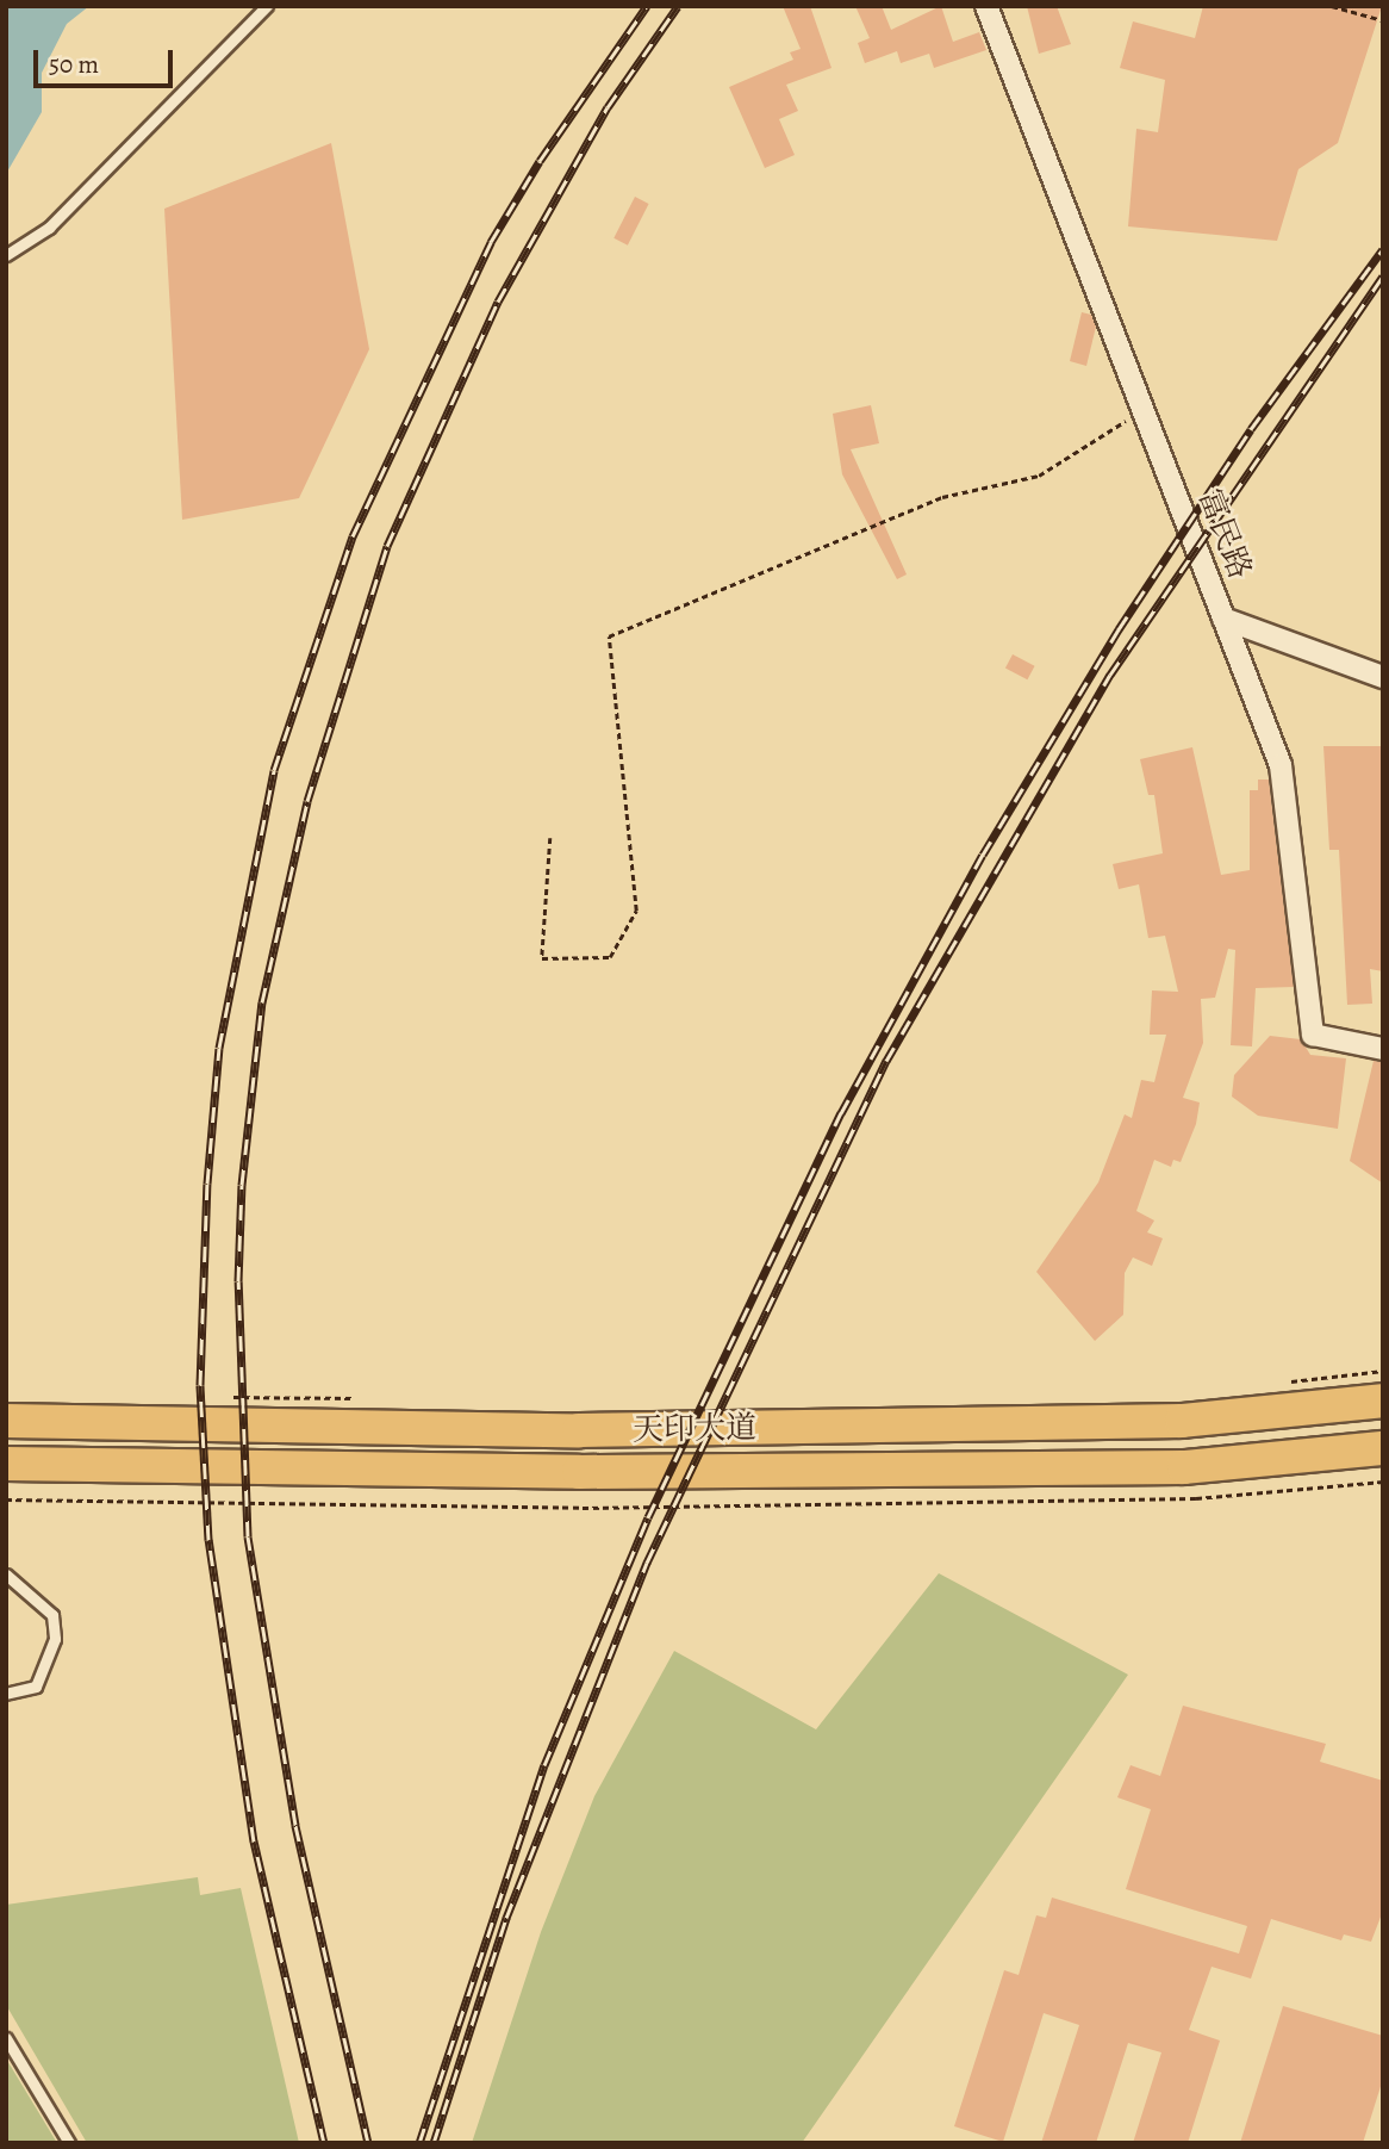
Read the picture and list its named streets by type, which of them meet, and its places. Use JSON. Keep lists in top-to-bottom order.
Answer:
{
  "streets": {
    "main road": ["天印大道"],
    "street": ["富民路"]
  },
  "scale_bar": "50 m"
}
